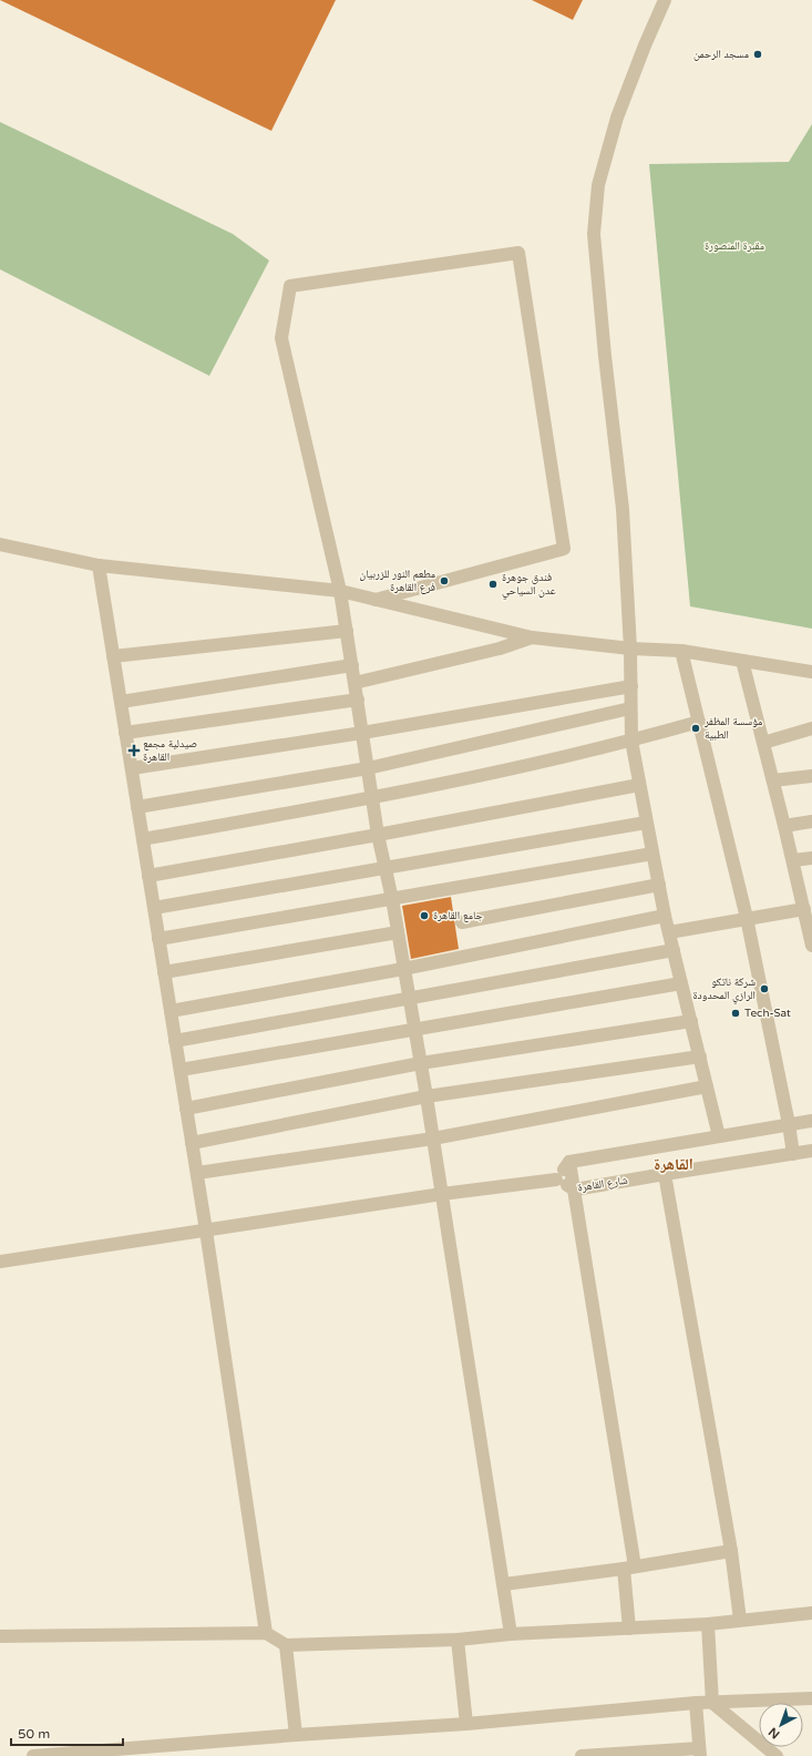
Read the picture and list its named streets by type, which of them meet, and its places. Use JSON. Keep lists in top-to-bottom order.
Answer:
{
  "streets": {
    "street": ["شارع القاهرة"]
  },
  "districts": ["القاهرة"],
  "parks": ["مقبرة المنصورة"],
  "places": {
    "other": [
      "مسجد الرحمن",
      "مطعم النور للزربيان فرع القاهرة",
      "فندق جوهرة عدن السياحي",
      "مؤسسة المظفر الطبية",
      "جامع القاهرة",
      "شركة ناتكو الرازي المحدودة",
      "Tech-Sat"
    ],
    "health": ["صيدلية مجمع القاهرة"]
  },
  "scale_bar": "50 m",
  "north": "bottom left"
}
